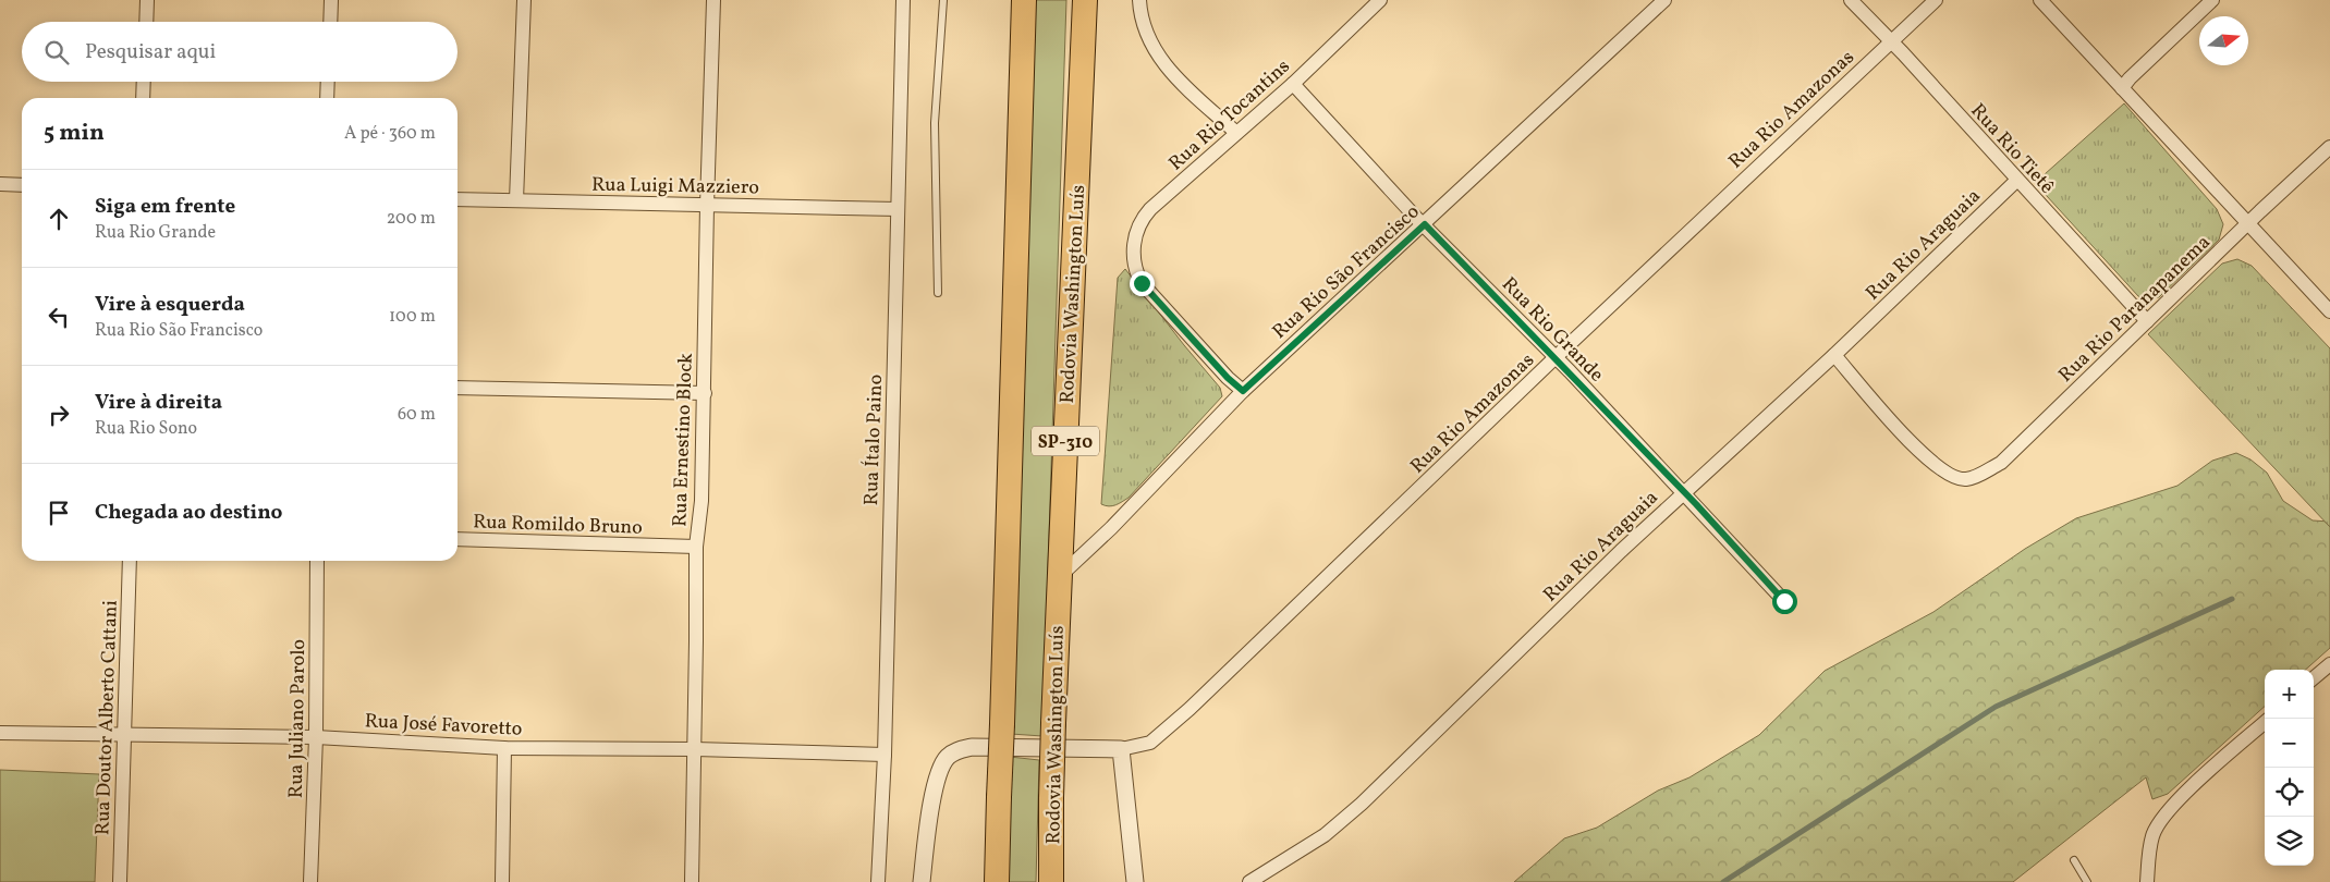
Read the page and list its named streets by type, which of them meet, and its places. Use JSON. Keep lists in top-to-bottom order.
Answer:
{
  "streets": {
    "highway": ["Rodovia Washington Luís", "SP-310"],
    "street": [
      "Rua Rio Amazonas",
      "Rua Rio Tocantins",
      "Rua Rio Tietê",
      "Rua Luigi Mazziero",
      "Rua Rio Araguaia",
      "Rua Rio São Francisco",
      "Rua Rio Paranapanema",
      "Rua Rio Grande",
      "Rua Ernestino Block",
      "Rua Ítalo Paino",
      "Rua Romildo Bruno",
      "Rua Doutor Alberto Cattani",
      "Rua Juliano Parolo",
      "Rua José Favoretto"
    ]
  },
  "crossings": [
    ["Rua Rio Amazonas", "Rua Rio Tietê"],
    ["Rua Rio Amazonas", "Rua Rio Grande"],
    ["Rua Rio Tocantins", "Rua Rio São Francisco"],
    ["Rua Rio Tocantins", "Rua Rio Grande"],
    ["Rua Rio Tietê", "Rua Rio Araguaia"],
    ["Rua Rio Tietê", "Rua Rio Paranapanema"],
    ["Rua Luigi Mazziero", "Rua Ernestino Block"],
    ["Rua Luigi Mazziero", "Rua Ítalo Paino"],
    ["Rua Rio Araguaia", "Rua Rio Paranapanema"],
    ["Rua Rio Araguaia", "Rua Rio Grande"],
    ["Rua Rio São Francisco", "Rodovia Washington Luís"],
    ["Rua Rio São Francisco", "Rua Rio Grande"],
    ["Rua Ernestino Block", "Rua Romildo Bruno"],
    ["Rua Ernestino Block", "Rua José Favoretto"],
    ["Rua Ítalo Paino", "Rua José Favoretto"],
    ["Rua Doutor Alberto Cattani", "Rua José Favoretto"],
    ["Rua Juliano Parolo", "Rua José Favoretto"]
  ],
  "north": "right",
  "page": {
    "search": "Pesquisar aqui",
    "heading": ["5 min", "A pé · 360 m"],
    "list": [
      ["Siga em frente", "Rua Rio Grande", "200 m"],
      ["Vire à esquerda", "Rua Rio São Francisco", "100 m"],
      ["Vire à direita", "Rua Rio Sono", "60 m"],
      "Chegada ao destino"
    ],
    "map_buttons": ["+", "−"]
  }
}
